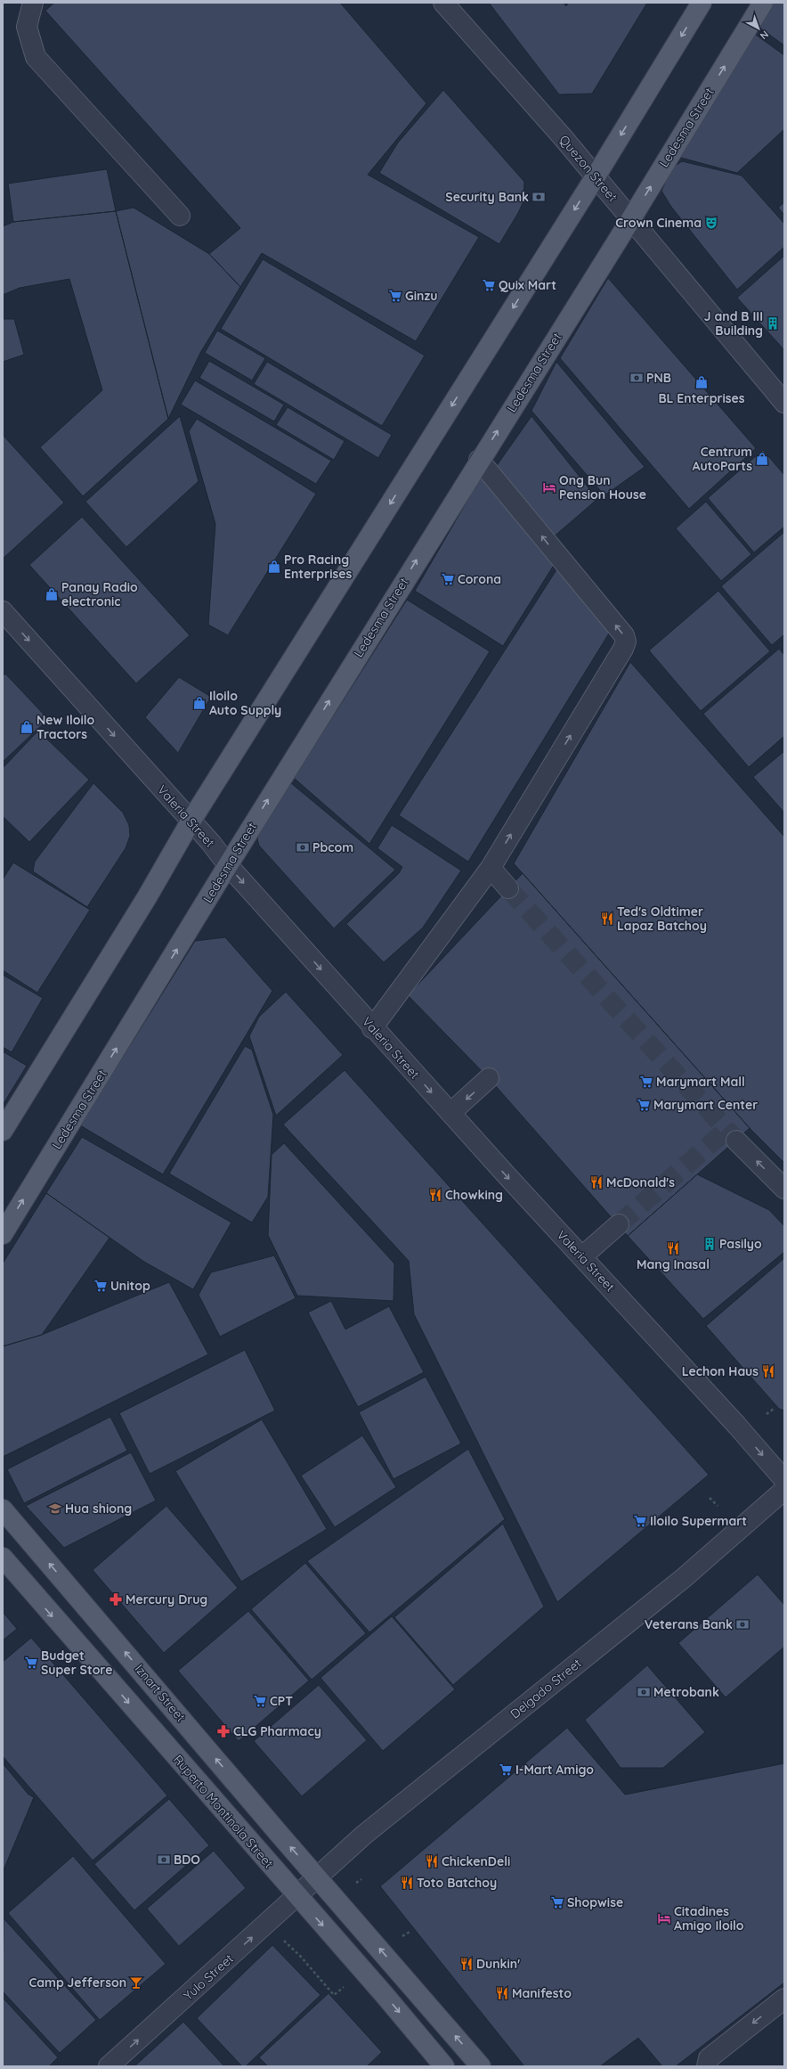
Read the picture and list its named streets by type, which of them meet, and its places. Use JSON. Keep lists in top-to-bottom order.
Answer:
{
  "streets": {
    "main road": ["Ledesma Street", "Iznart Street", "Ruperto Montinola Street"],
    "street": [
      "Quezon Street",
      "Valeria Street",
      "Delgado Street",
      "Yulo Street"
    ]
  },
  "crossings": [
    ["Ledesma Street", "Quezon Street"],
    ["Ledesma Street", "Valeria Street"],
    ["Delgado Street", "Iznart Street"],
    ["Delgado Street", "Ruperto Montinola Street"],
    ["Delgado Street", "Yulo Street"],
    ["Iznart Street", "Ruperto Montinola Street"],
    ["Iznart Street", "Yulo Street"],
    ["Ruperto Montinola Street", "Yulo Street"]
  ],
  "one_way": ["Valeria Street", "Iznart Street", "Yulo Street"],
  "places": {
    "bank": [
      "Security Bank",
      "PNB",
      "Pbcom",
      "Veterans Bank",
      "Metrobank",
      "BDO"
    ],
    "theatre": ["Crown Cinema"],
    "supermarket": [
      "Quix Mart",
      "Ginzu",
      "Corona",
      "Marymart Mall",
      "Marymart Center",
      "Unitop",
      "Iloilo Supermart",
      "Budget Super Store",
      "CPT",
      "I-Mart Amigo",
      "Shopwise"
    ],
    "building": ["J and B III Building", "Pasilyo"],
    "shop": [
      "BL Enterprises",
      "Centrum AutoParts",
      "Pro Racing Enterprises",
      "Panay Radio electronic",
      "Iloilo Auto Supply",
      "New Iloilo Tractors"
    ],
    "hotel": ["Ong Bun Pension House", "Citadines Amigo Iloilo"],
    "restaurant": [
      "Ted's Oldtimer Lapaz Batchoy",
      "McDonald's",
      "Chowking",
      "Mang Inasal",
      "Lechon Haus",
      "ChickenDeli",
      "Toto Batchoy",
      "Dunkin'",
      "Manifesto"
    ],
    "school or university": ["Hua shiong"],
    "pharmacy": ["Mercury Drug", "CLG Pharmacy"],
    "bar": ["Camp Jefferson"]
  },
  "north": "bottom right"
}
